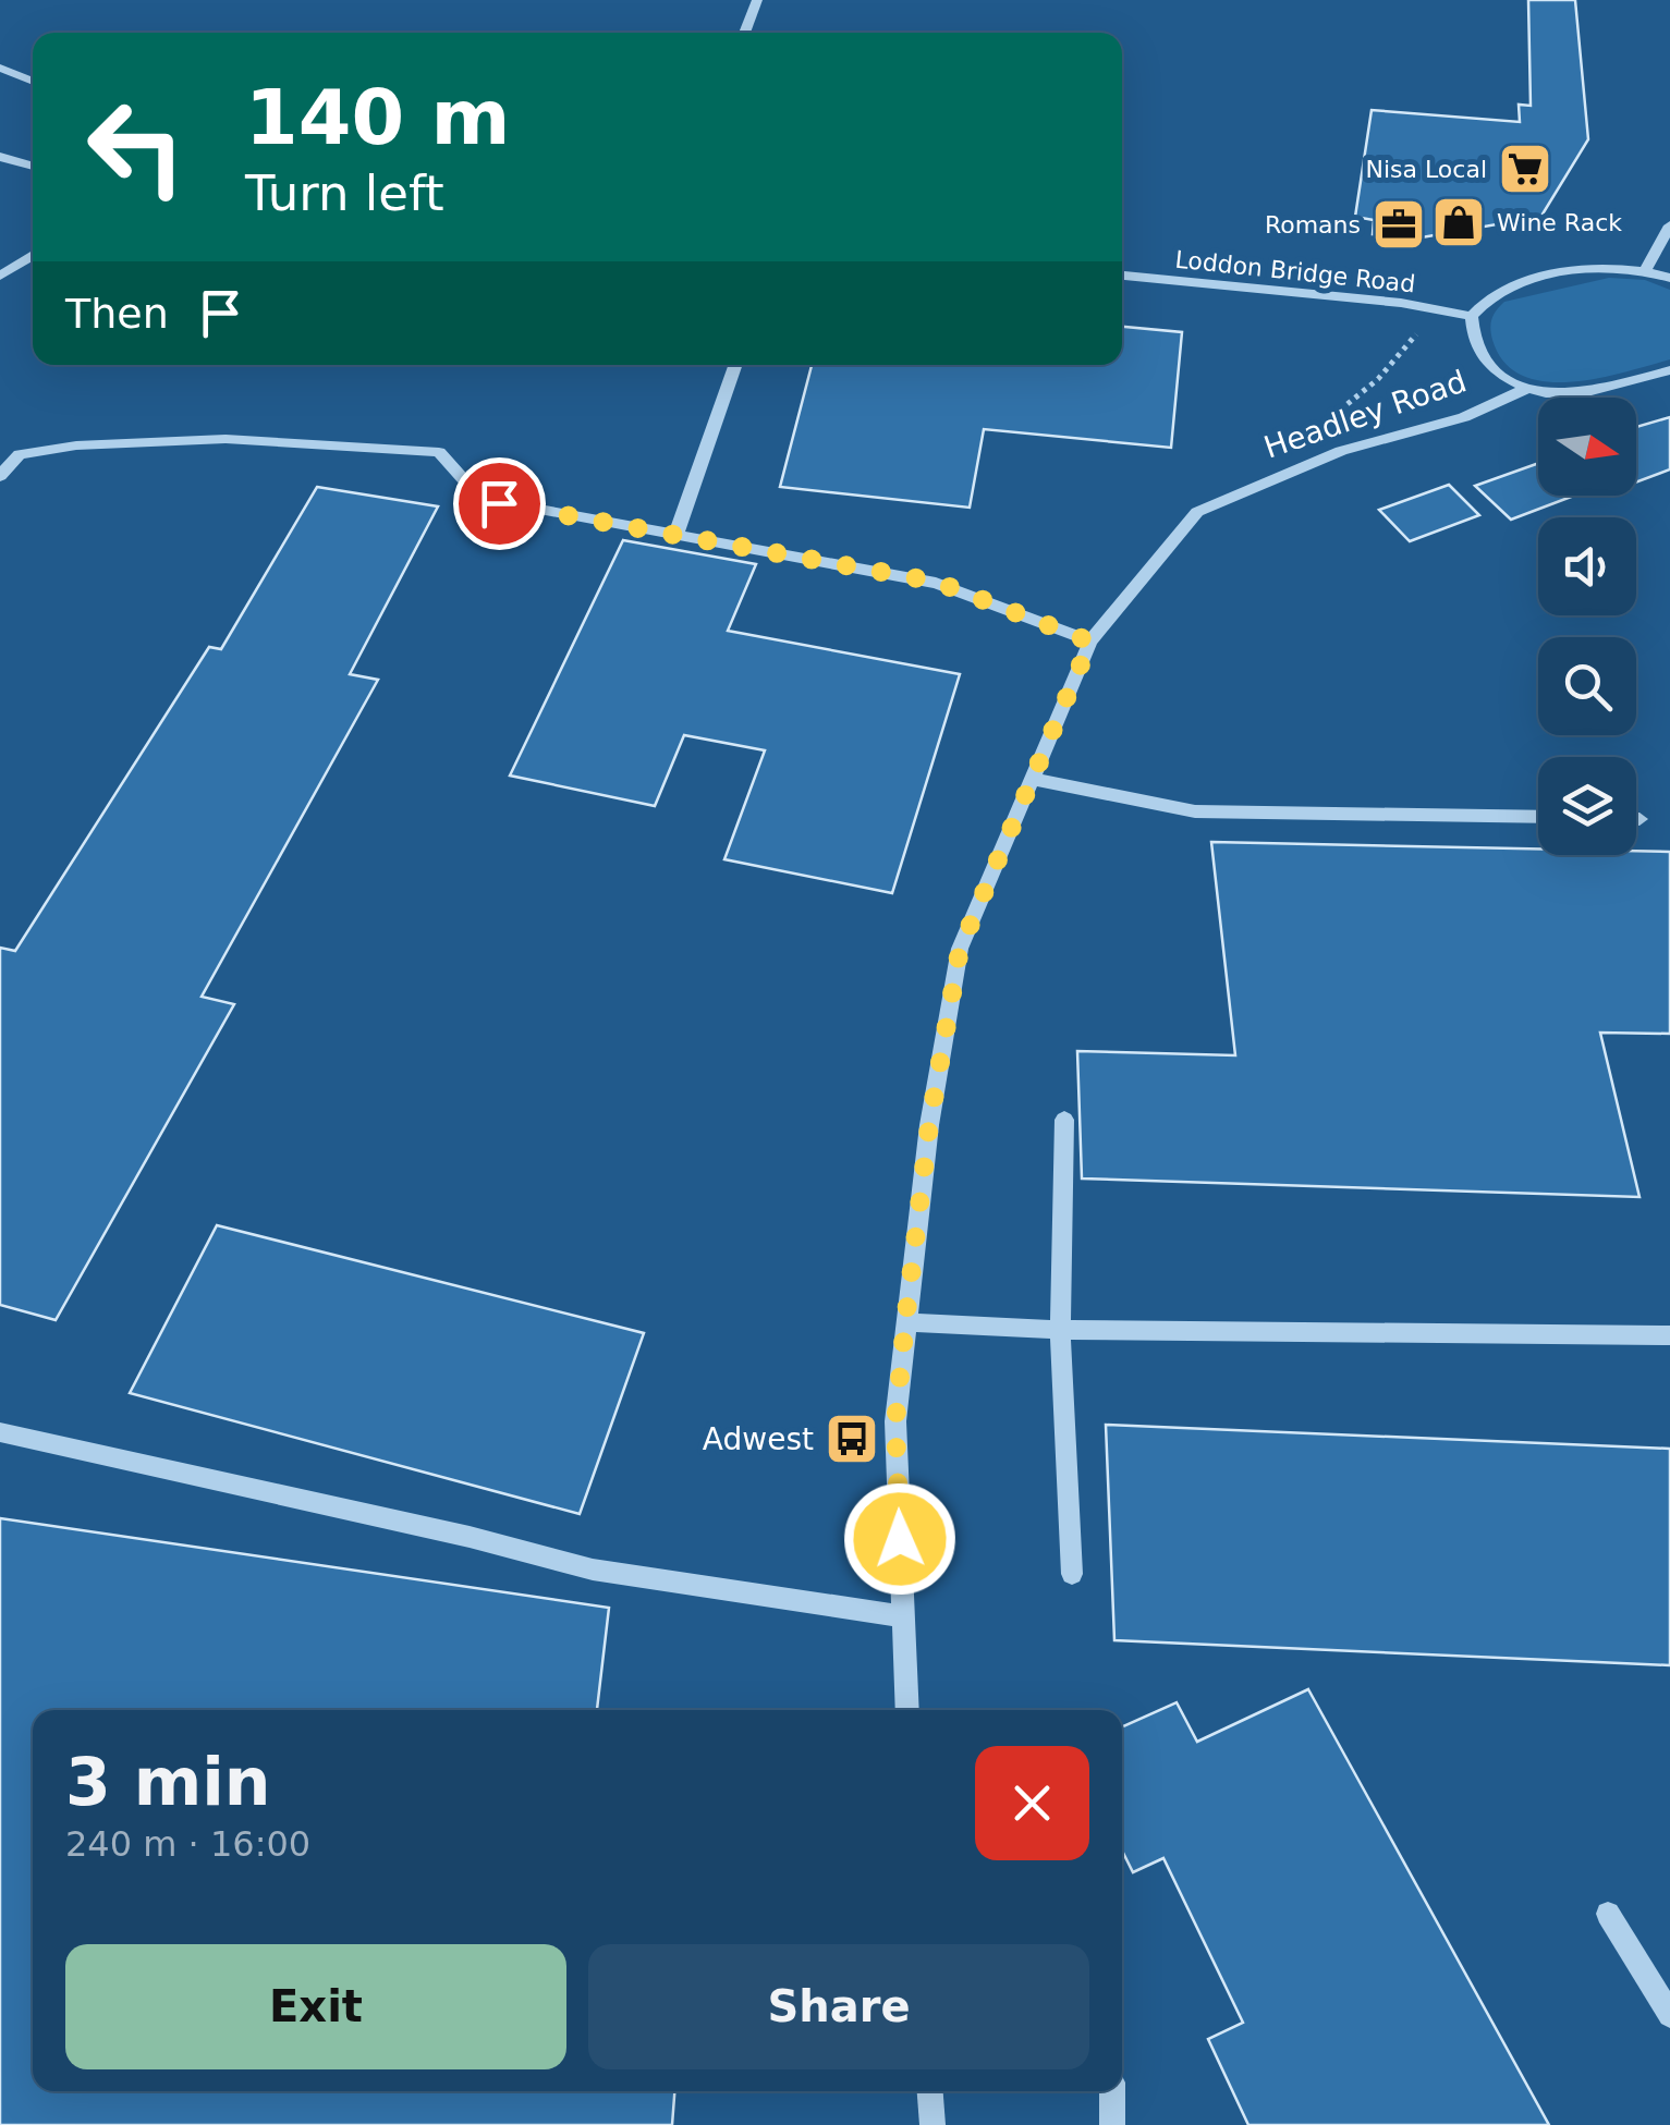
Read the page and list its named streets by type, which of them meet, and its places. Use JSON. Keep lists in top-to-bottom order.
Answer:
{
  "streets": {
    "street": ["Loddon Bridge Road", "Headley Road"]
  },
  "places": {
    "supermarket": ["Nisa Local"],
    "shop": ["Wine Rack"],
    "office": ["Romans"],
    "bus stop": ["Adwest"]
  },
  "north": "right",
  "page": {
    "turn": ["140 m", "Turn left"],
    "then": "Then",
    "heading": ["3 min", "240 m · 16:00"],
    "buttons": ["Exit", "Share"]
  }
}
